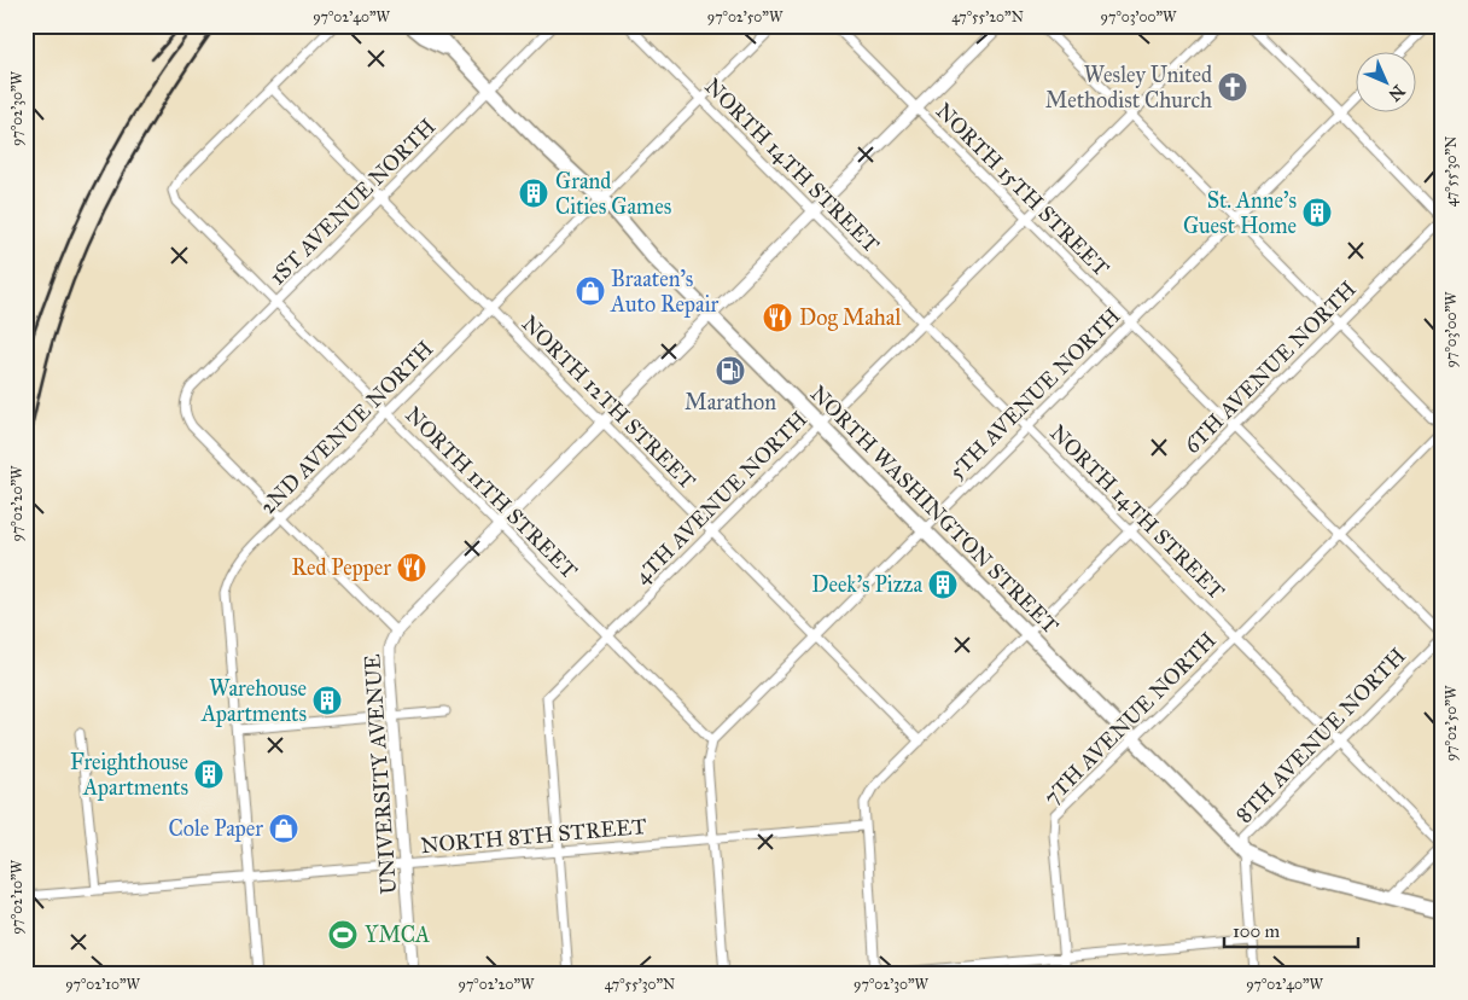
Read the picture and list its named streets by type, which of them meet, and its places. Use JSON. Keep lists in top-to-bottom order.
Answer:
{
  "streets": {
    "main road": ["NORTH WASHINGTON STREET"],
    "street": [
      "NORTH 14TH STREET",
      "NORTH 15TH STREET",
      "1ST AVENUE NORTH",
      "6TH AVENUE NORTH",
      "5TH AVENUE NORTH",
      "NORTH 12TH STREET",
      "2ND AVENUE NORTH",
      "NORTH 11TH STREET",
      "4TH AVENUE NORTH",
      "7TH AVENUE NORTH",
      "8TH AVENUE NORTH",
      "UNIVERSITY AVENUE",
      "NORTH 8TH STREET"
    ]
  },
  "crossings": [
    ["NORTH 14TH STREET", "6TH AVENUE NORTH"],
    ["NORTH 14TH STREET", "5TH AVENUE NORTH"],
    ["NORTH 14TH STREET", "2ND AVENUE NORTH"],
    ["NORTH 14TH STREET", "4TH AVENUE NORTH"],
    ["NORTH 14TH STREET", "7TH AVENUE NORTH"],
    ["NORTH 14TH STREET", "8TH AVENUE NORTH"],
    ["NORTH 14TH STREET", "UNIVERSITY AVENUE"],
    ["NORTH 15TH STREET", "6TH AVENUE NORTH"],
    ["NORTH 15TH STREET", "5TH AVENUE NORTH"],
    ["NORTH 15TH STREET", "4TH AVENUE NORTH"],
    ["NORTH 15TH STREET", "7TH AVENUE NORTH"],
    ["NORTH 15TH STREET", "8TH AVENUE NORTH"],
    ["NORTH 15TH STREET", "UNIVERSITY AVENUE"],
    ["1ST AVENUE NORTH", "NORTH 12TH STREET"],
    ["1ST AVENUE NORTH", "2ND AVENUE NORTH"],
    ["1ST AVENUE NORTH", "NORTH 11TH STREET"],
    ["1ST AVENUE NORTH", "NORTH WASHINGTON STREET"],
    ["6TH AVENUE NORTH", "NORTH 12TH STREET"],
    ["6TH AVENUE NORTH", "NORTH WASHINGTON STREET"],
    ["6TH AVENUE NORTH", "NORTH 8TH STREET"],
    ["5TH AVENUE NORTH", "NORTH 12TH STREET"],
    ["5TH AVENUE NORTH", "NORTH 11TH STREET"],
    ["5TH AVENUE NORTH", "NORTH WASHINGTON STREET"],
    ["NORTH 12TH STREET", "2ND AVENUE NORTH"],
    ["NORTH 12TH STREET", "NORTH 11TH STREET"],
    ["NORTH 12TH STREET", "4TH AVENUE NORTH"],
    ["NORTH 12TH STREET", "UNIVERSITY AVENUE"],
    ["2ND AVENUE NORTH", "NORTH 11TH STREET"],
    ["2ND AVENUE NORTH", "NORTH WASHINGTON STREET"],
    ["2ND AVENUE NORTH", "NORTH 8TH STREET"],
    ["NORTH 11TH STREET", "4TH AVENUE NORTH"],
    ["NORTH 11TH STREET", "UNIVERSITY AVENUE"],
    ["4TH AVENUE NORTH", "NORTH WASHINGTON STREET"],
    ["4TH AVENUE NORTH", "NORTH 8TH STREET"],
    ["NORTH WASHINGTON STREET", "7TH AVENUE NORTH"],
    ["NORTH WASHINGTON STREET", "8TH AVENUE NORTH"],
    ["NORTH WASHINGTON STREET", "UNIVERSITY AVENUE"],
    ["UNIVERSITY AVENUE", "NORTH 8TH STREET"]
  ],
  "places": {
    "church": ["Wesley United Methodist Church"],
    "building": [
      "Grand Cities Games",
      "St. Anne's Guest Home",
      "Deek’s Pizza",
      "Warehouse Apartments",
      "Freighthouse Apartments"
    ],
    "shop": ["Braaten's Auto Repair", "Cole Paper"],
    "restaurant": ["Dog Mahal", "Red Pepper"],
    "fuel station": ["Marathon"],
    "sports": ["YMCA"]
  },
  "scale_bar": "100 m",
  "north": "bottom right",
  "coordinates": [
    "97°02'40\"W",
    "97°02'50\"W",
    "47°55'20\"N",
    "97°03'00\"W",
    "97°02'30\"W",
    "47°55'30\"N",
    "97°02'20\"W",
    "97°02'10\"W"
  ]
}
